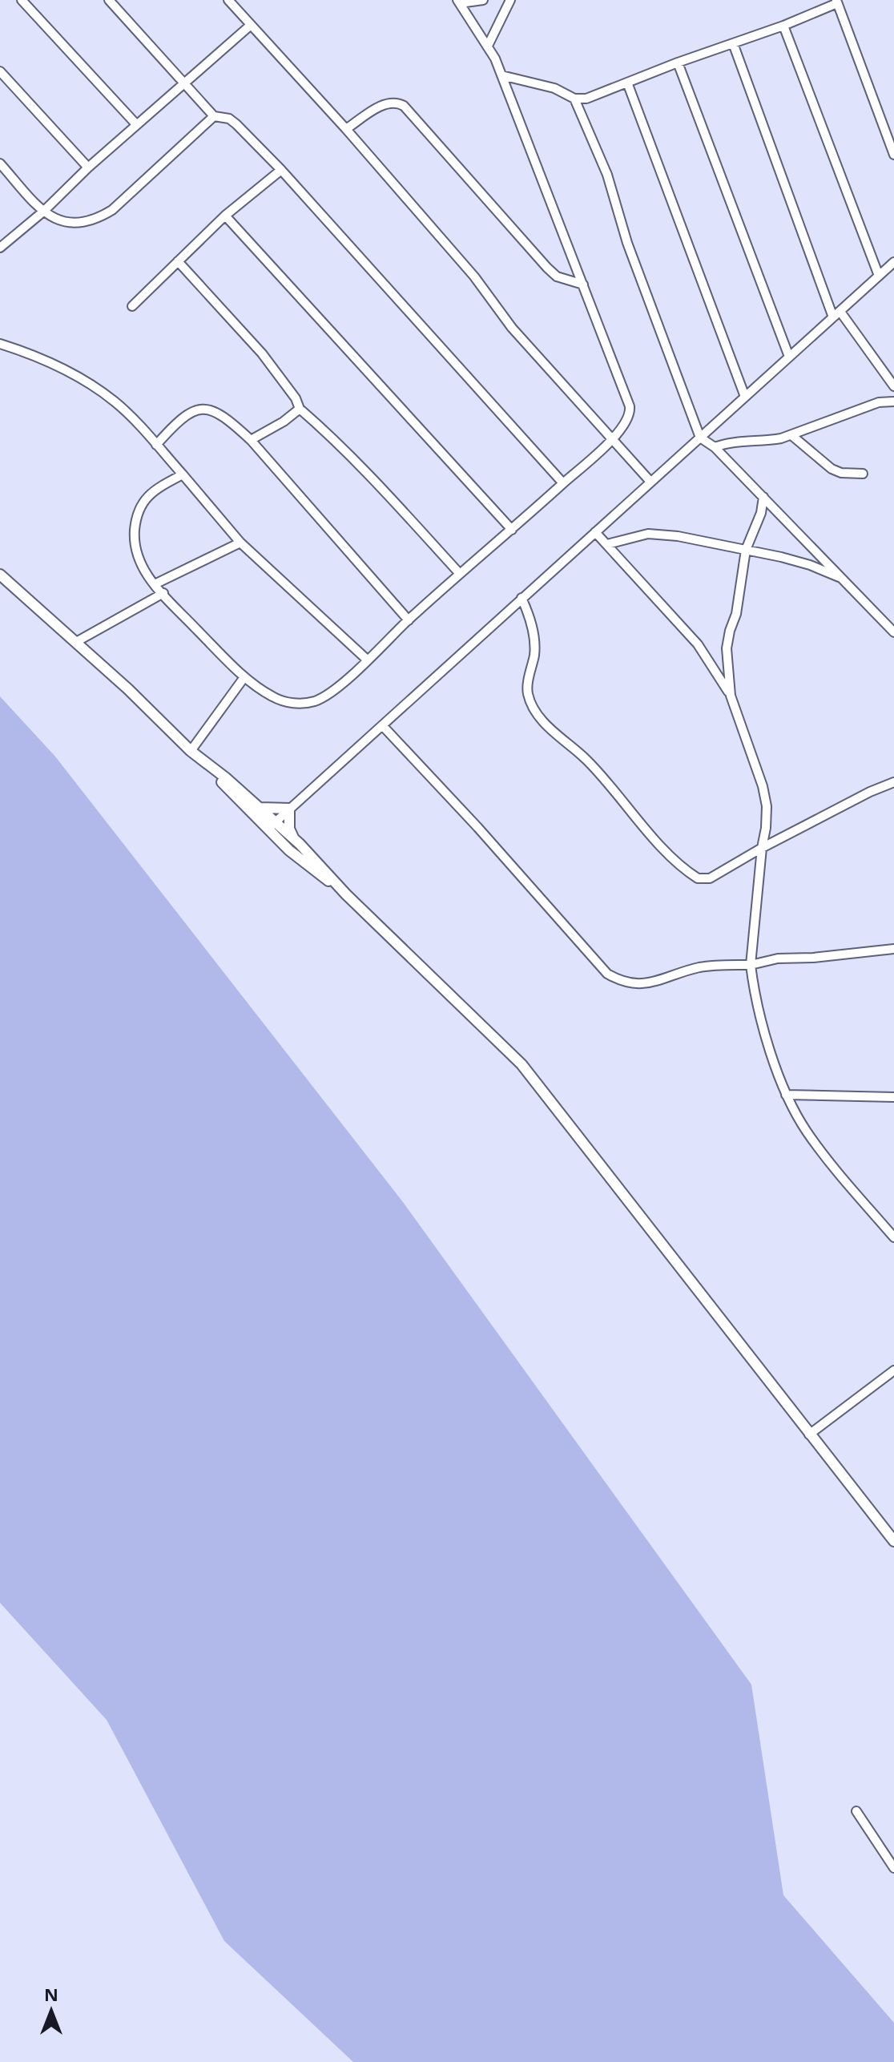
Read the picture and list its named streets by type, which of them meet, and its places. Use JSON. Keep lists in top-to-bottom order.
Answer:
{
  "north": "top"
}
